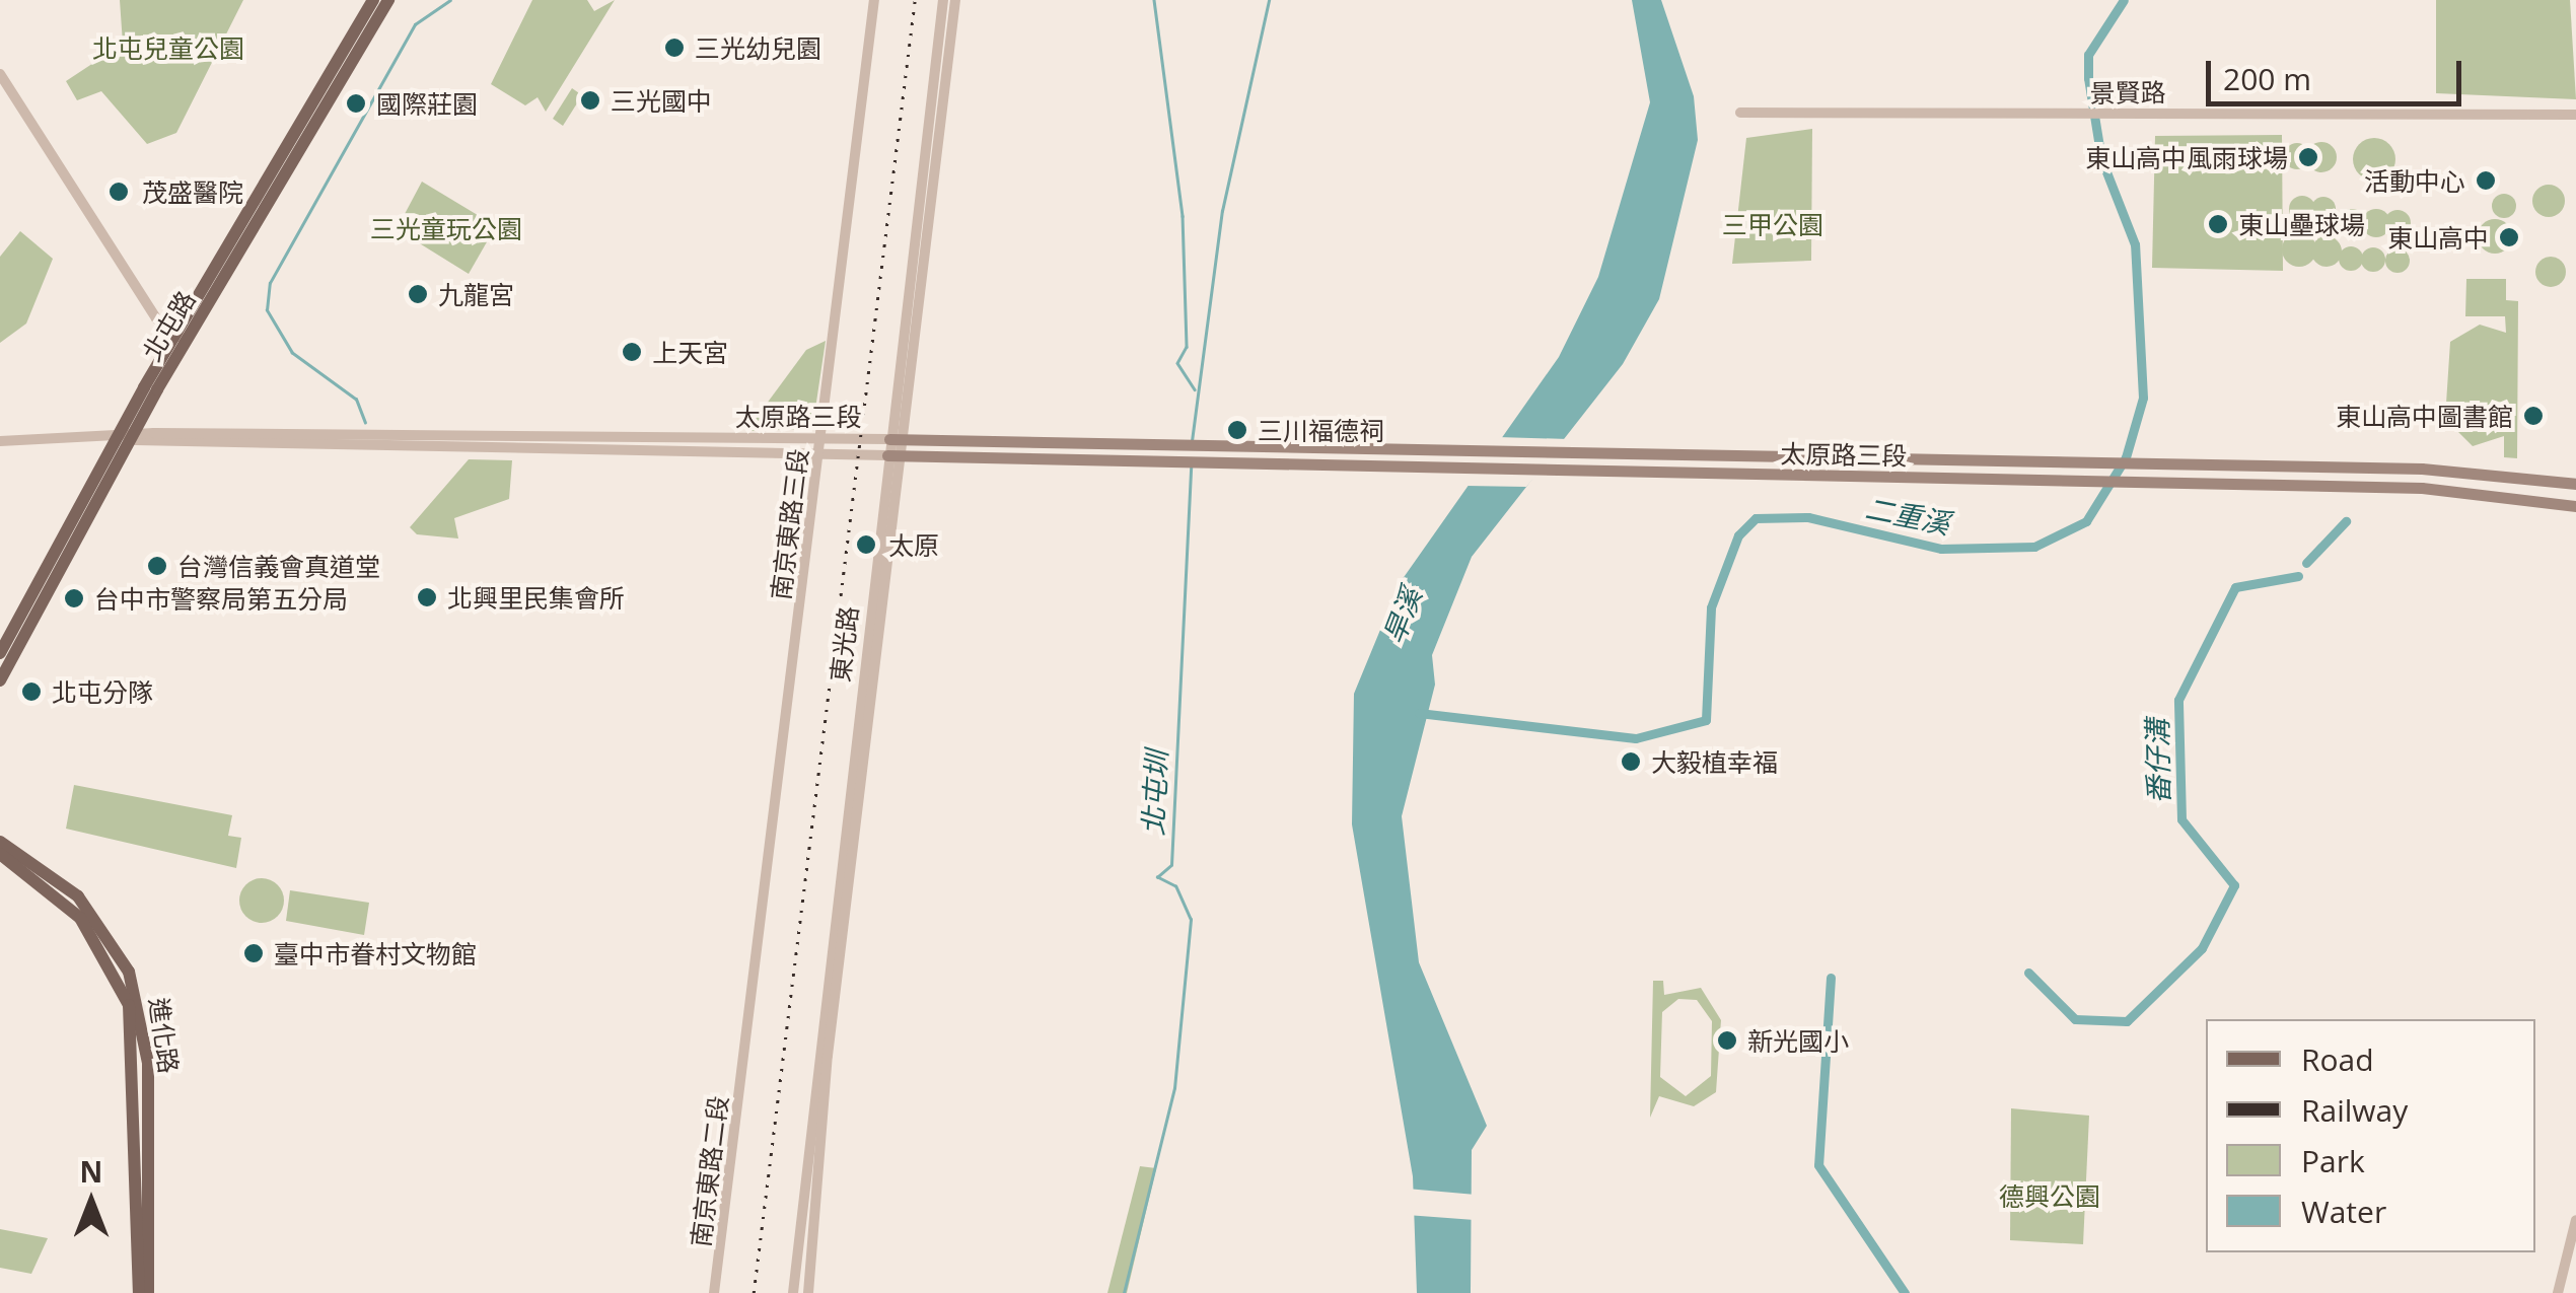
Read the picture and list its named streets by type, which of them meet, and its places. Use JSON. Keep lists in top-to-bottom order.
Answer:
{
  "streets": {
    "main road": ["北屯路", "太原路三段", "進化路"],
    "street": [
      "景賢路",
      "南京東路三段",
      "東光路",
      "南京東路二段"
    ]
  },
  "crossings": [
    ["北屯路", "太原路三段"],
    ["太原路三段", "南京東路三段"],
    ["太原路三段", "東光路"],
    ["南京東路三段", "南京東路二段"]
  ],
  "water": [
    "二重溪",
    "旱溪",
    "番仔溝",
    "北屯圳"
  ],
  "parks": [
    "北屯兒童公園",
    "三甲公園",
    "三光童玩公園",
    "德興公園"
  ],
  "places": [
    "三光幼兒園",
    "三光國中",
    "國際莊園",
    "東山高中風雨球場",
    "活動中心",
    "茂盛醫院",
    "東山壘球場",
    "東山高中",
    "九龍宮",
    "上天宮",
    "東山高中圖書館",
    "三川福德祠",
    "太原",
    "台灣信義會真道堂",
    "北興里民集會所",
    "台中市警察局第五分局",
    "北屯分隊",
    "大毅植幸福",
    "臺中市眷村文物館",
    "新光國小"
  ],
  "legend": [
    "Road",
    "Railway",
    "Park",
    "Water"
  ],
  "scale_bar": "200 m",
  "north": "top"
}
